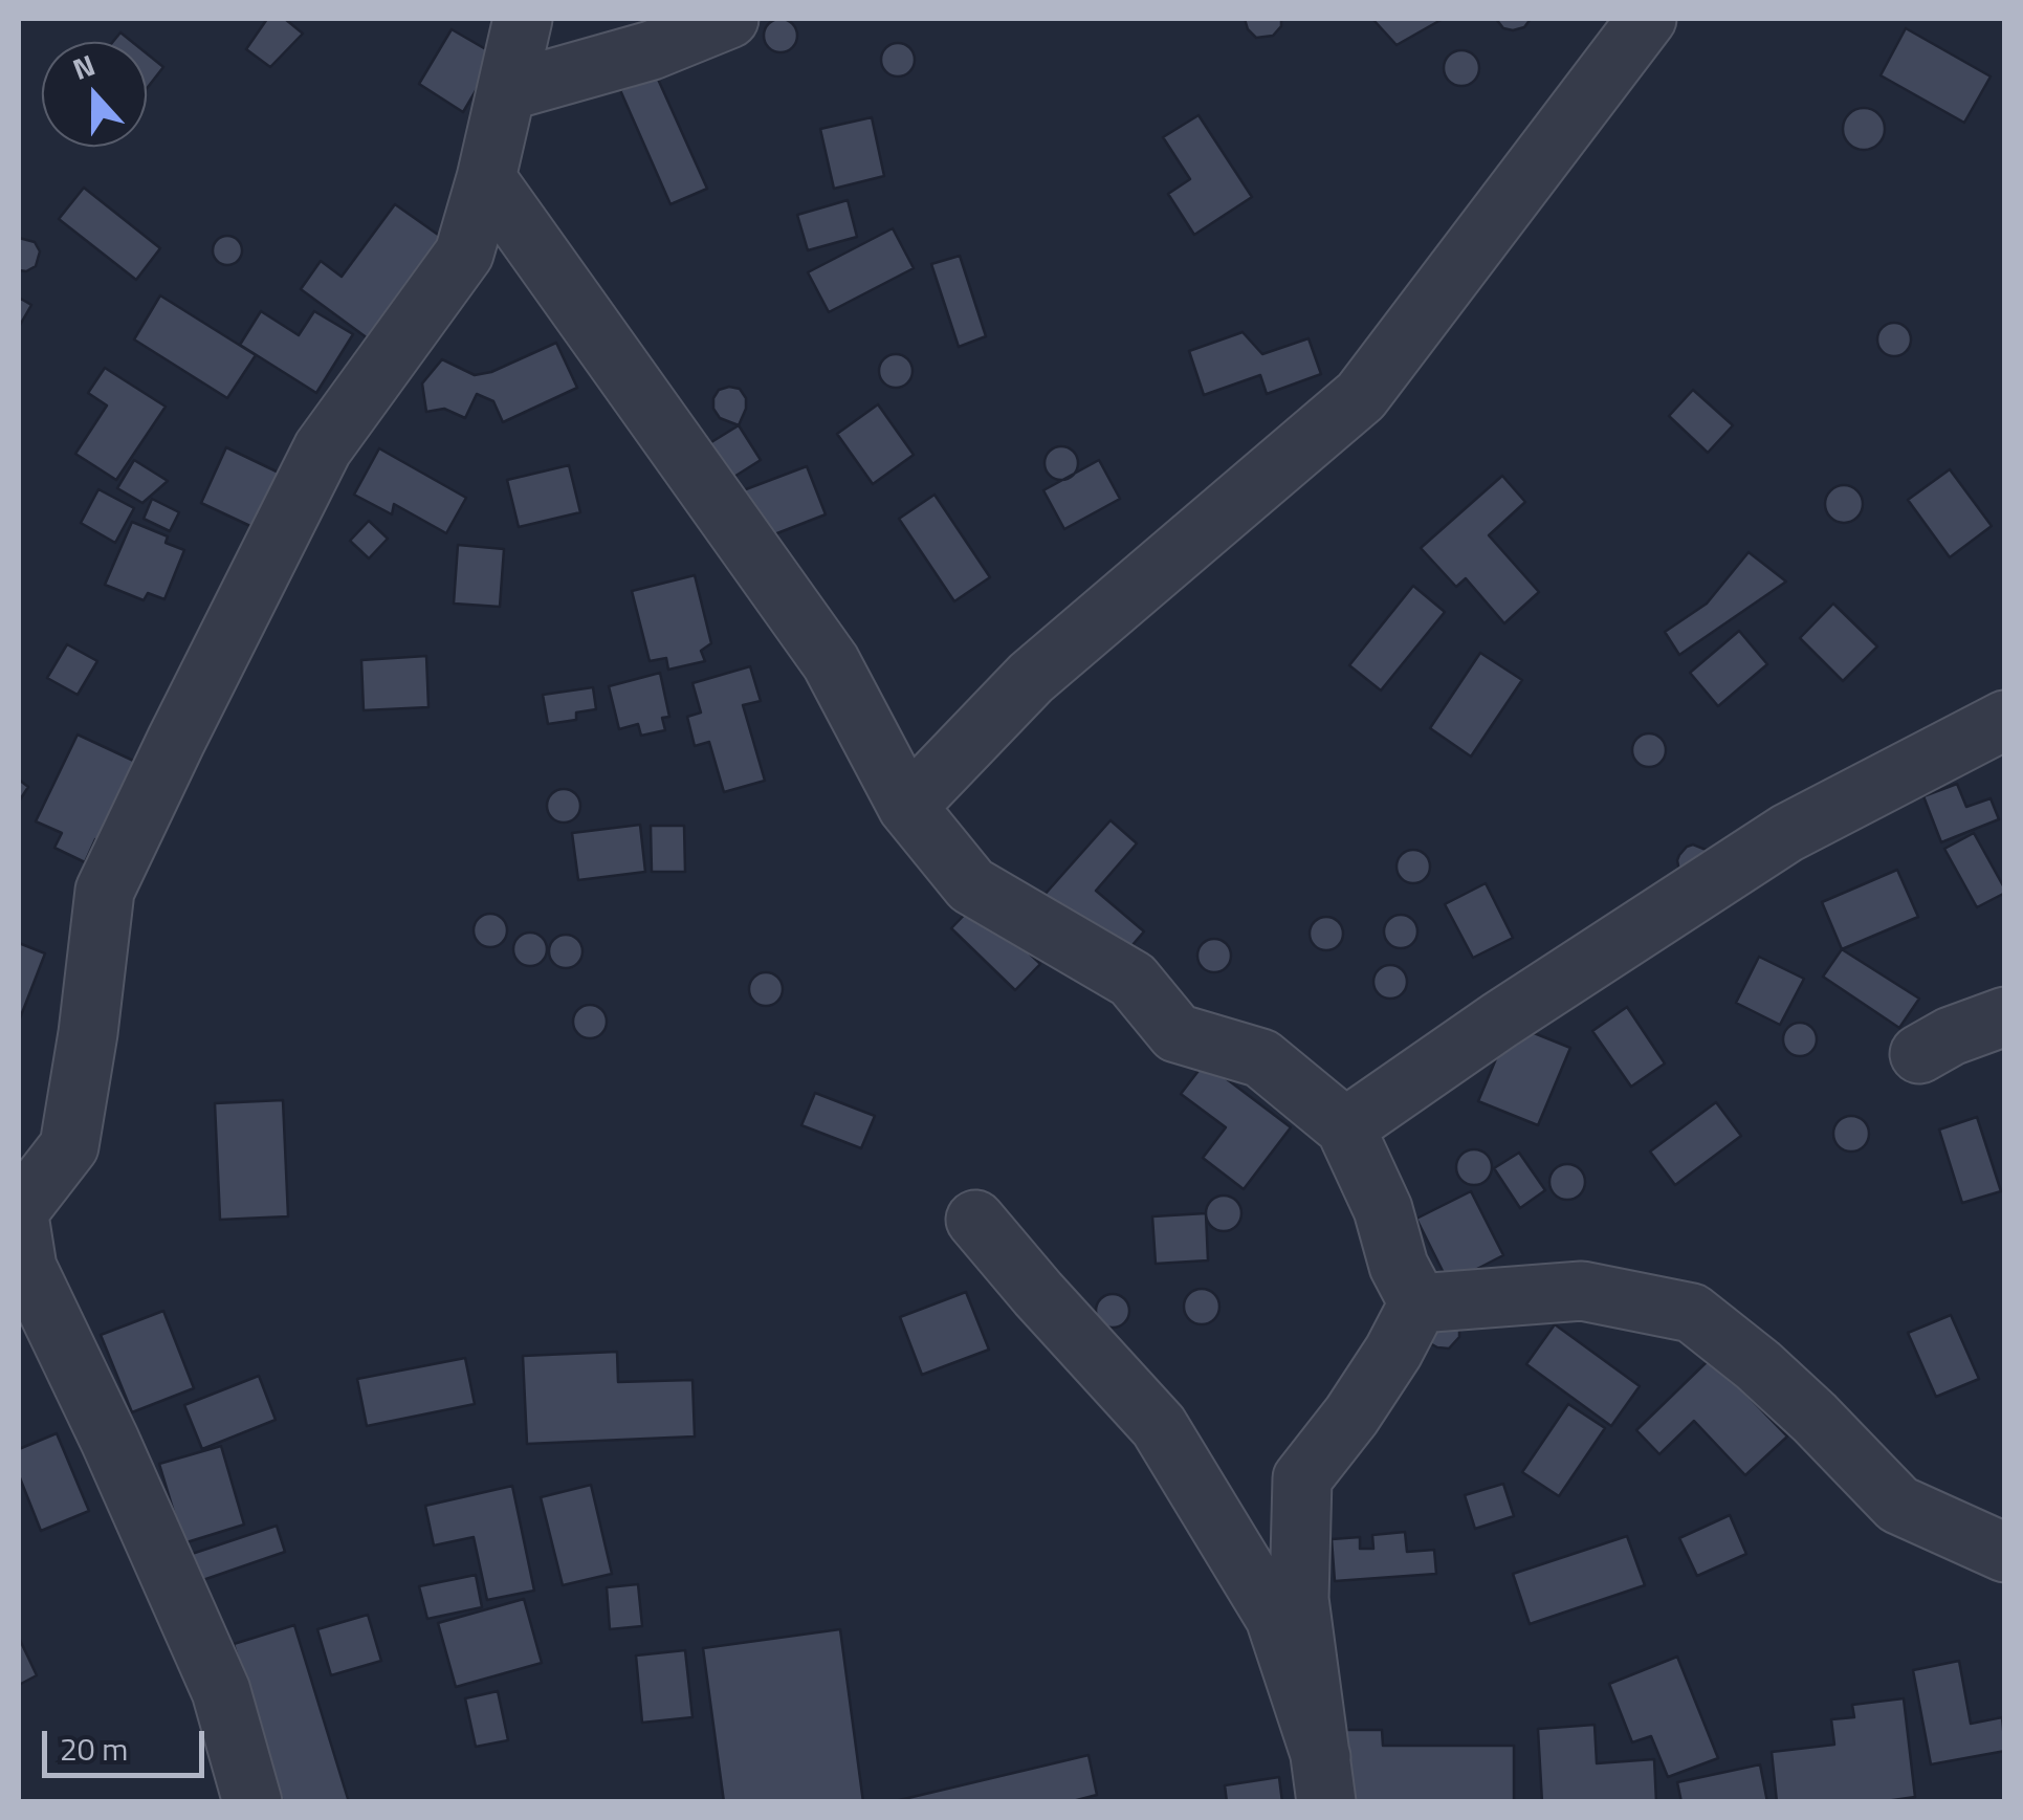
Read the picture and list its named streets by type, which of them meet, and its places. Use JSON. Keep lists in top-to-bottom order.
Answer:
{
  "scale_bar": "20 m",
  "north": "top"
}
